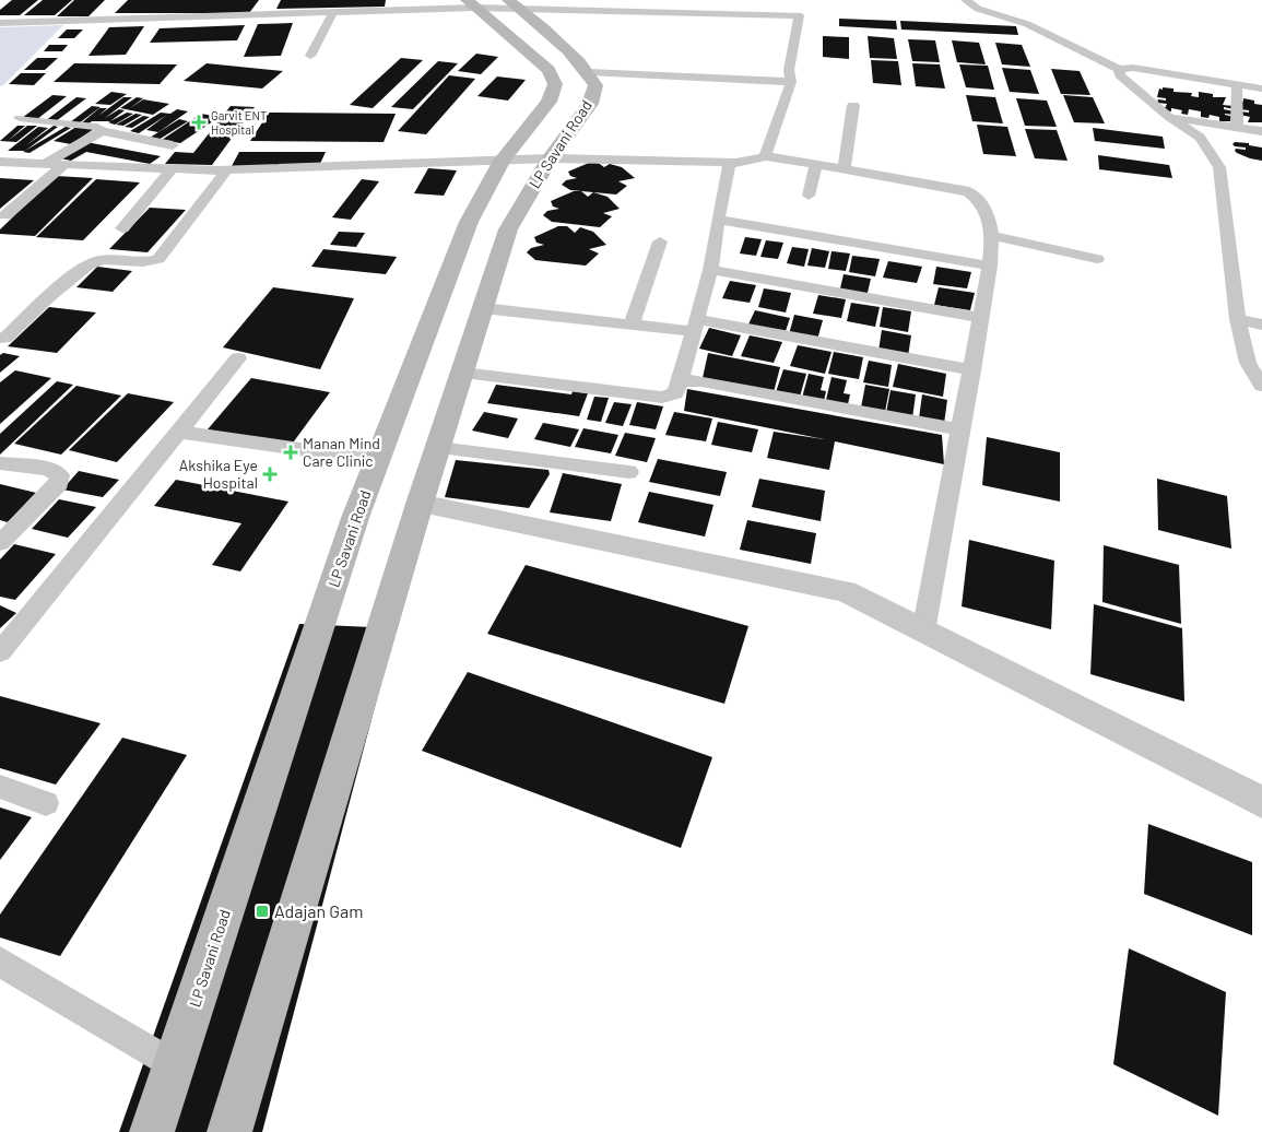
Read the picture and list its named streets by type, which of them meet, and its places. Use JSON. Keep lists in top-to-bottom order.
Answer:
{
  "streets": {
    "main road": ["LP Savani Road"]
  },
  "places": {
    "health": ["Garvit ENT Hospital", "Manan Mind Care Clinic", "Akshika Eye Hospital"],
    "transit": ["Adajan Gam"]
  }
}
